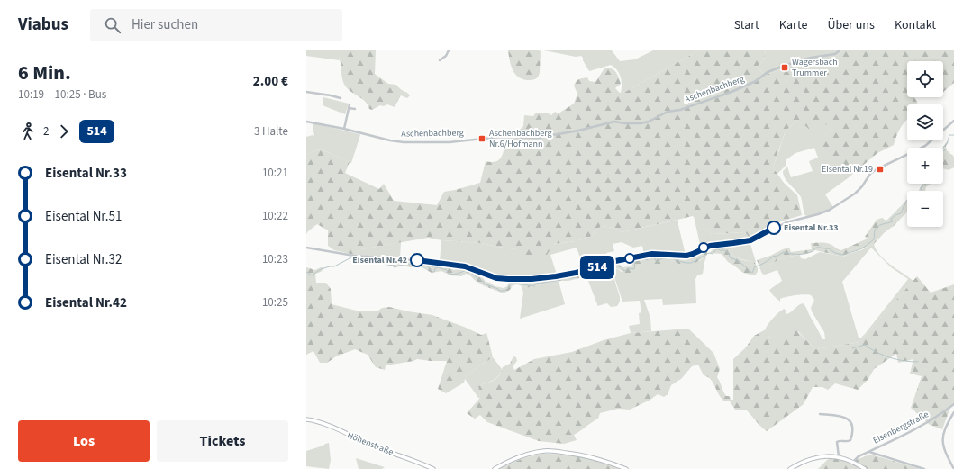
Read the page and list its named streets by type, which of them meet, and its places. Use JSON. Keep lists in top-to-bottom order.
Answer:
{
  "streets": {
    "street": ["Aschenbachberg", "Eisenbergstraße", "Höhenstraße"]
  },
  "places": {
    "transit": ["Wagersbach Trummer", "Aschenbachberg Nr.6/Hofmann", "Eisental Nr.19"],
    "other": ["Eisental Nr.33", "Eisental Nr.42"]
  },
  "lines": ["bus line 514"],
  "page": {
    "header": "Viabus",
    "search": "Hier suchen",
    "nav": [
      "Start",
      "Karte",
      "Über uns",
      "Kontakt"
    ],
    "heading": ["6 Min.", "10:19 – 10:25 · Bus", "2.00 €"],
    "on_map": "514",
    "map_buttons": ["+", "−"],
    "legs": ["2", "514", "3 Halte"],
    "list": [
      {
        "name": "Eisental Nr.33",
        "value": "10:21"
      },
      {
        "name": "Eisental Nr.51",
        "value": "10:22"
      },
      {
        "name": "Eisental Nr.32",
        "value": "10:23"
      },
      {
        "name": "Eisental Nr.42",
        "value": "10:25"
      }
    ],
    "buttons": ["Los", "Tickets"]
  }
}
